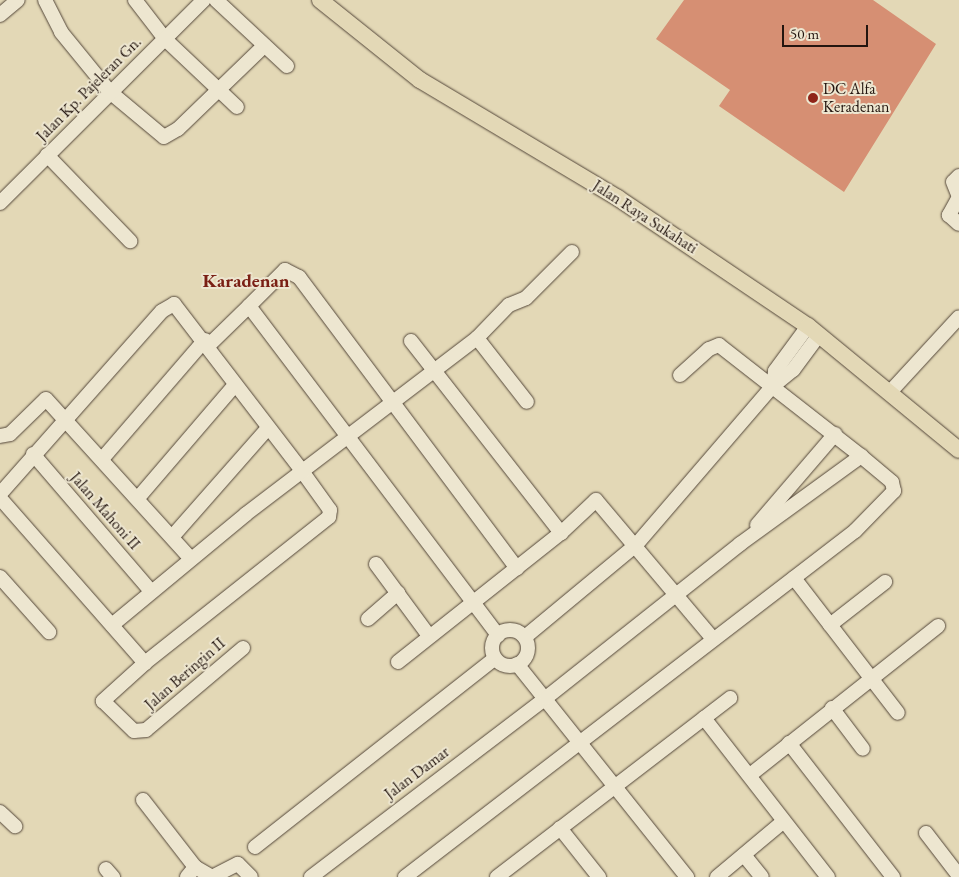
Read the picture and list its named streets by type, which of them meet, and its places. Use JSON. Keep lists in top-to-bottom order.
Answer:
{
  "streets": {
    "main road": ["Jalan Raya Sukahati"],
    "street": [
      "Jalan Kp. Pajeleran Gn.",
      "Jalan Mahoni II",
      "Jalan Beringin II",
      "Jalan Damar"
    ]
  },
  "districts": ["Karadenan"],
  "places": ["DC Alfa Keradenan"],
  "scale_bar": "50 m"
}
